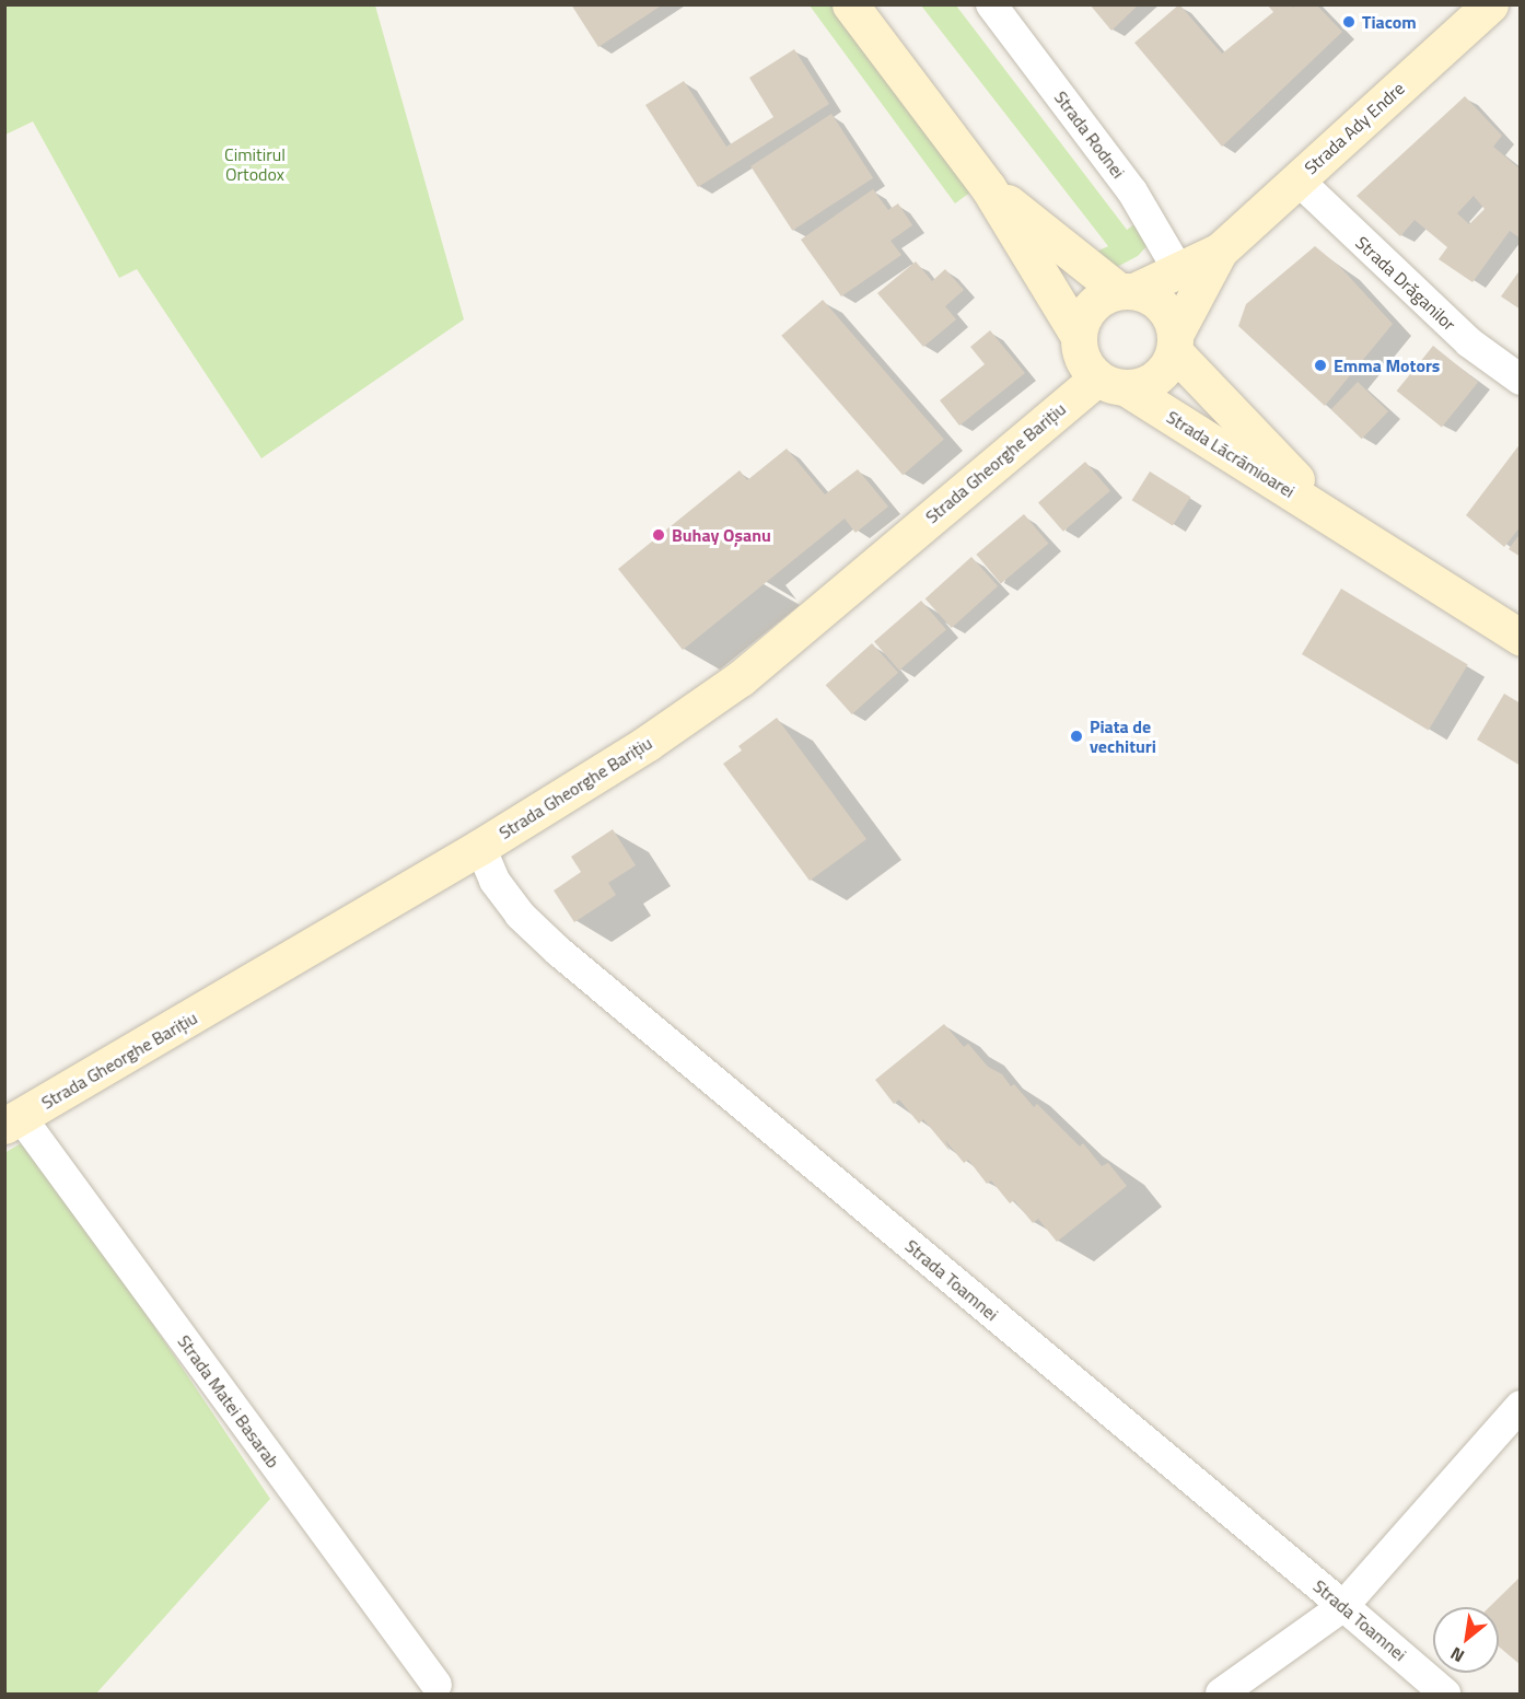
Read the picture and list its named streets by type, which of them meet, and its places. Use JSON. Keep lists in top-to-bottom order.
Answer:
{
  "streets": {
    "main road": ["Strada Ady Endre", "Strada Lăcrămioarei", "Strada Gheorghe Barițiu"],
    "street": [
      "Strada Rodnei",
      "Strada Drăganilor",
      "Strada Toamnei",
      "Strada Matei Basarab"
    ]
  },
  "crossings": [
    ["Strada Ady Endre", "Strada Rodnei"],
    ["Strada Ady Endre", "Strada Drăganilor"],
    ["Strada Ady Endre", "Strada Lăcrămioarei"],
    ["Strada Ady Endre", "Strada Gheorghe Barițiu"],
    ["Strada Lăcrămioarei", "Strada Gheorghe Barițiu"],
    ["Strada Gheorghe Barițiu", "Strada Toamnei"],
    ["Strada Gheorghe Barițiu", "Strada Matei Basarab"]
  ],
  "parks": ["Cimitirul Ortodox"],
  "places": [
    "Tiacom",
    "Emma Motors",
    "Buhay Oșanu",
    "Piata de vechituri"
  ],
  "north": "bottom left"
}
